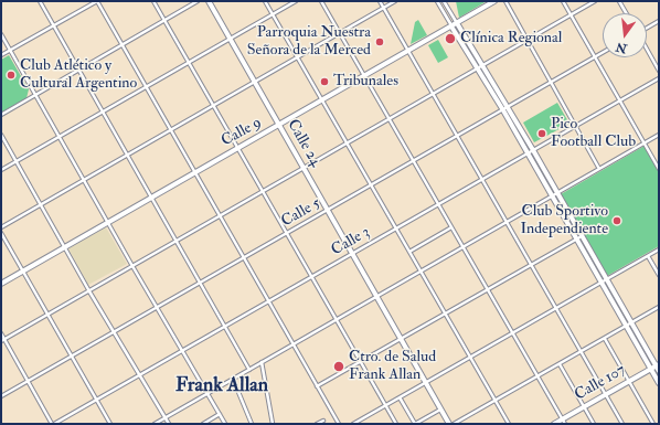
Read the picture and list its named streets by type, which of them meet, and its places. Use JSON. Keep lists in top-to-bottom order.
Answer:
{
  "streets": {
    "main road": ["Calle 9", "Calle 24", "Calle 107"],
    "street": ["Calle 5", "Calle 3"]
  },
  "crossings": [
    ["Calle 9", "Calle 24"],
    ["Calle 24", "Calle 5"],
    ["Calle 24", "Calle 3"]
  ],
  "districts": ["Frank Allan"],
  "places": [
    "Clínica Regional",
    "Parroquia Nuestra Señora de la Merced",
    "Club Atlético y Cultural Argentino",
    "Tribunales",
    "Pico Football Club",
    "Club Sportivo Independiente",
    "Ctro. de Salud Frank Allan"
  ],
  "north": "bottom"
}
